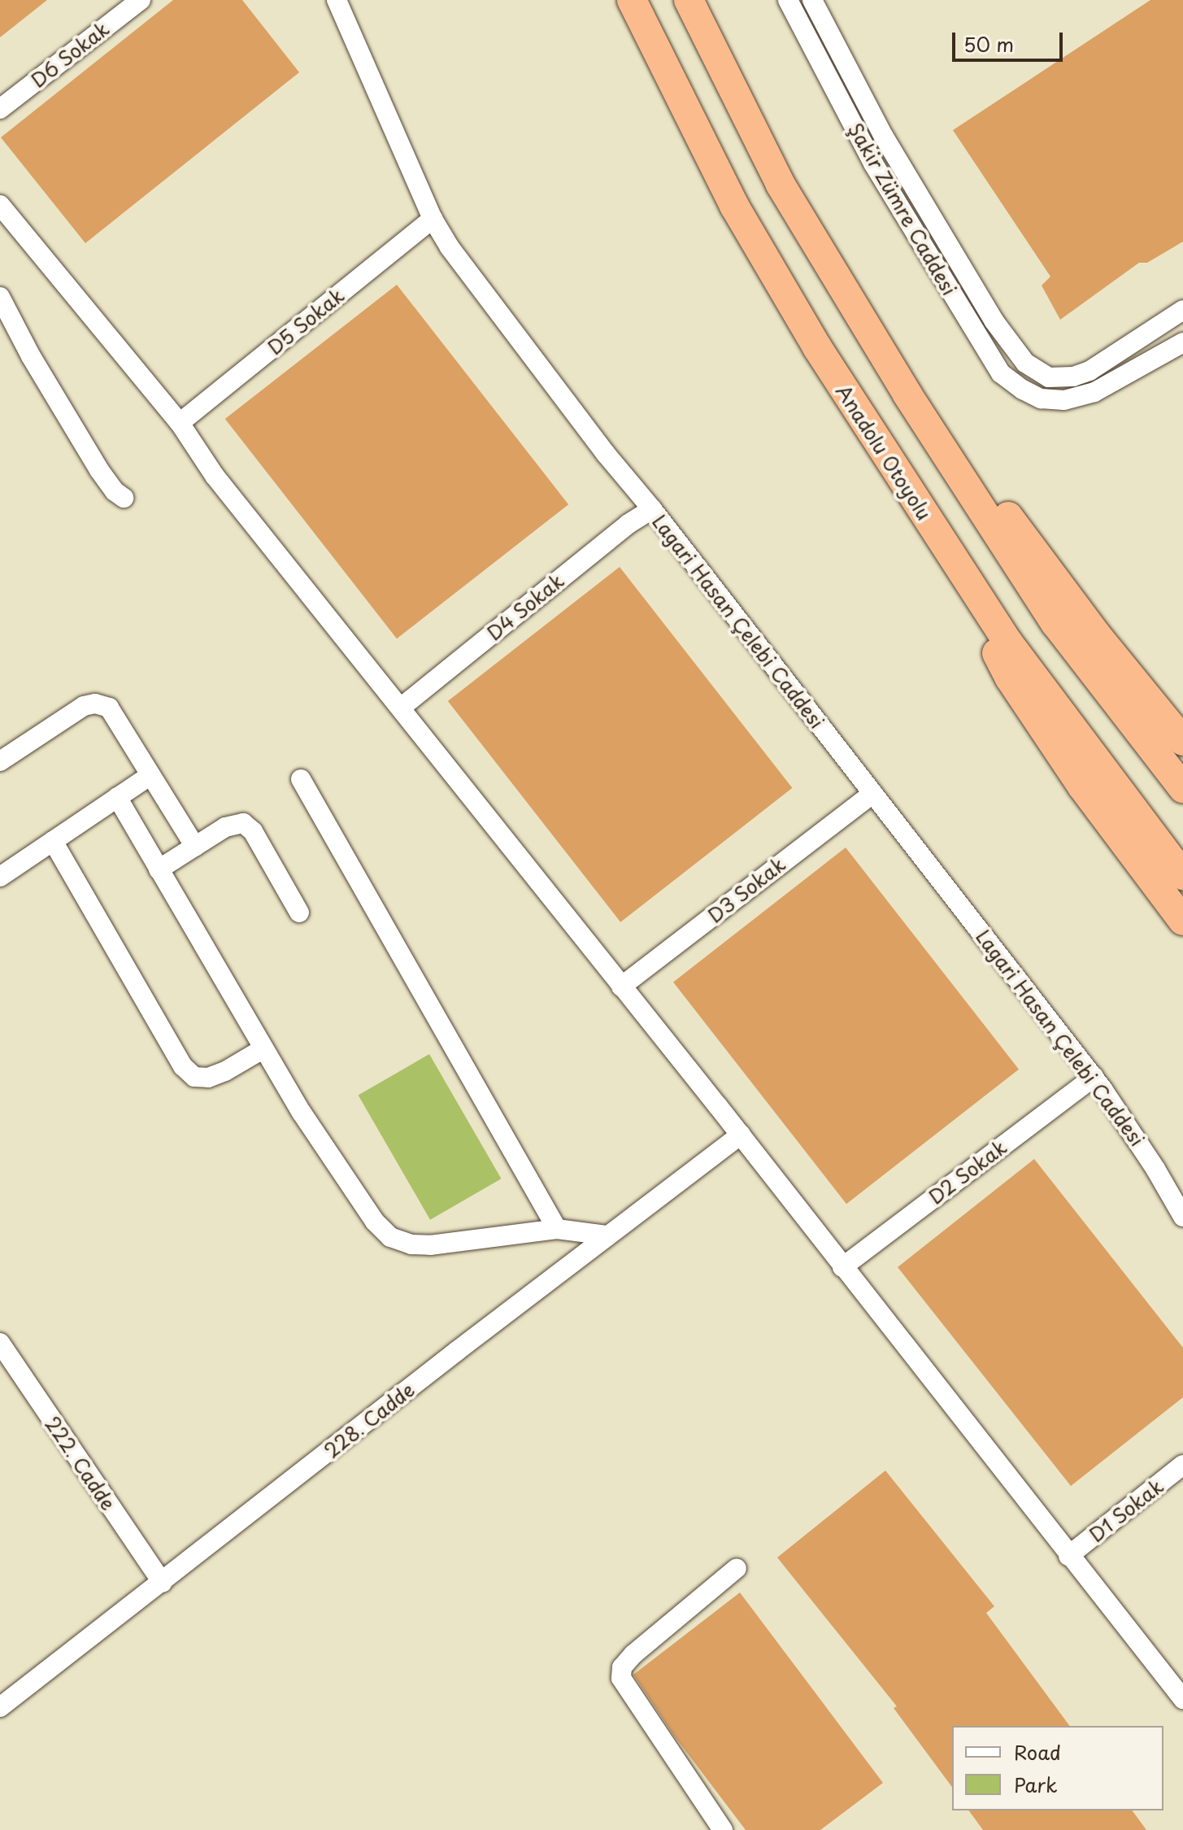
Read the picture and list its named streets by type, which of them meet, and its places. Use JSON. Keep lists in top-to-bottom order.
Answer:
{
  "streets": {
    "highway": ["Anadolu Otoyolu"],
    "street": [
      "D6 Sokak",
      "Şakir Zümre Caddesi",
      "D5 Sokak",
      "D4 Sokak",
      "Lagari Hasan Çelebi Caddesi",
      "D3 Sokak",
      "D2 Sokak",
      "228. Cadde",
      "222. Cadde",
      "D1 Sokak"
    ]
  },
  "crossings": [
    ["D5 Sokak", "Lagari Hasan Çelebi Caddesi"],
    ["D4 Sokak", "Lagari Hasan Çelebi Caddesi"],
    ["Lagari Hasan Çelebi Caddesi", "D3 Sokak"],
    ["Lagari Hasan Çelebi Caddesi", "D2 Sokak"],
    ["228. Cadde", "222. Cadde"]
  ],
  "legend": ["Road", "Park"],
  "scale_bar": "50 m"
}
